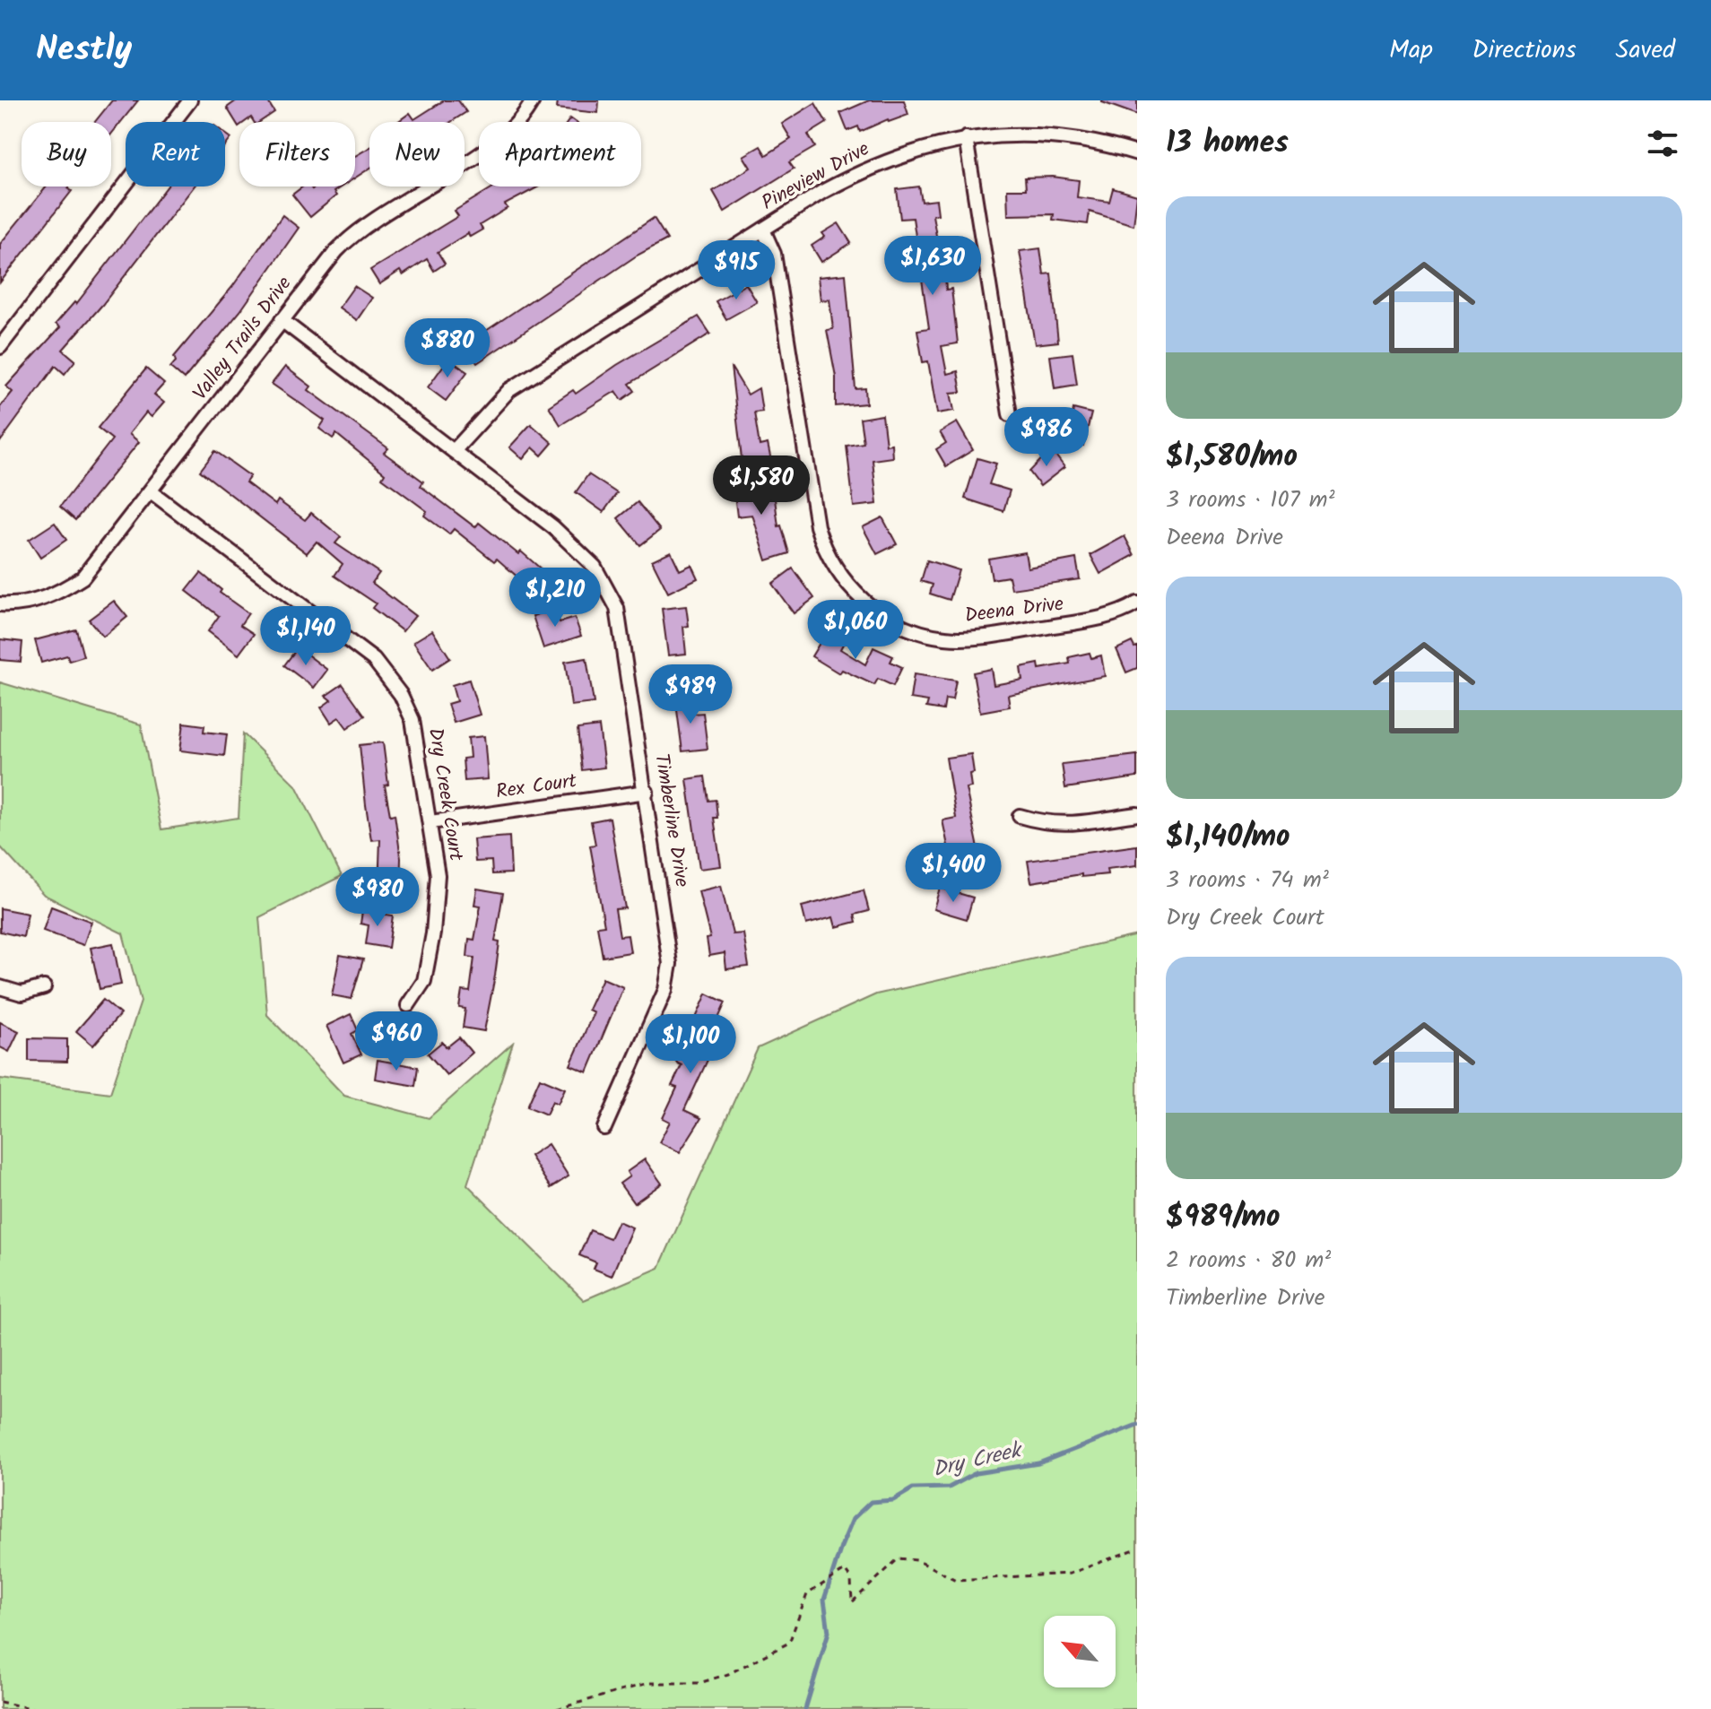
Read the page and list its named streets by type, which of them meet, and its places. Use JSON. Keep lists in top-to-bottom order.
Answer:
{
  "streets": {
    "street": [
      "Pineview Drive",
      "Valley Trails Drive",
      "Deena Drive",
      "Rex Court",
      "Dry Creek Court",
      "Timberline Drive"
    ]
  },
  "crossings": [
    ["Pineview Drive", "Deena Drive"],
    ["Pineview Drive", "Timberline Drive"],
    ["Valley Trails Drive", "Dry Creek Court"],
    ["Valley Trails Drive", "Timberline Drive"],
    ["Rex Court", "Dry Creek Court"],
    ["Rex Court", "Timberline Drive"]
  ],
  "water": ["Dry Creek"],
  "north": "top left",
  "page": {
    "header": "Nestly",
    "nav": ["Map", "Directions", "Saved"],
    "heading": "13 homes",
    "chip": [
      "Buy",
      "Rent",
      "Filters",
      "New",
      "Apartment"
    ],
    "list": [
      {
        "name": "$1,580/mo",
        "note": "3 rooms · 107 m² · Deena Drive"
      },
      {
        "name": "$1,140/mo",
        "note": "3 rooms · 74 m² · Dry Creek Court"
      },
      {
        "name": "$989/mo",
        "note": "2 rooms · 80 m² · Timberline Drive"
      }
    ],
    "price": [
      "$1,630",
      "$915",
      "$880",
      "$986",
      "$1,580",
      "$1,210",
      "$1,060",
      "$1,140",
      "$989",
      "$1,400",
      "$980",
      "$960",
      "$1,100"
    ]
  }
}
